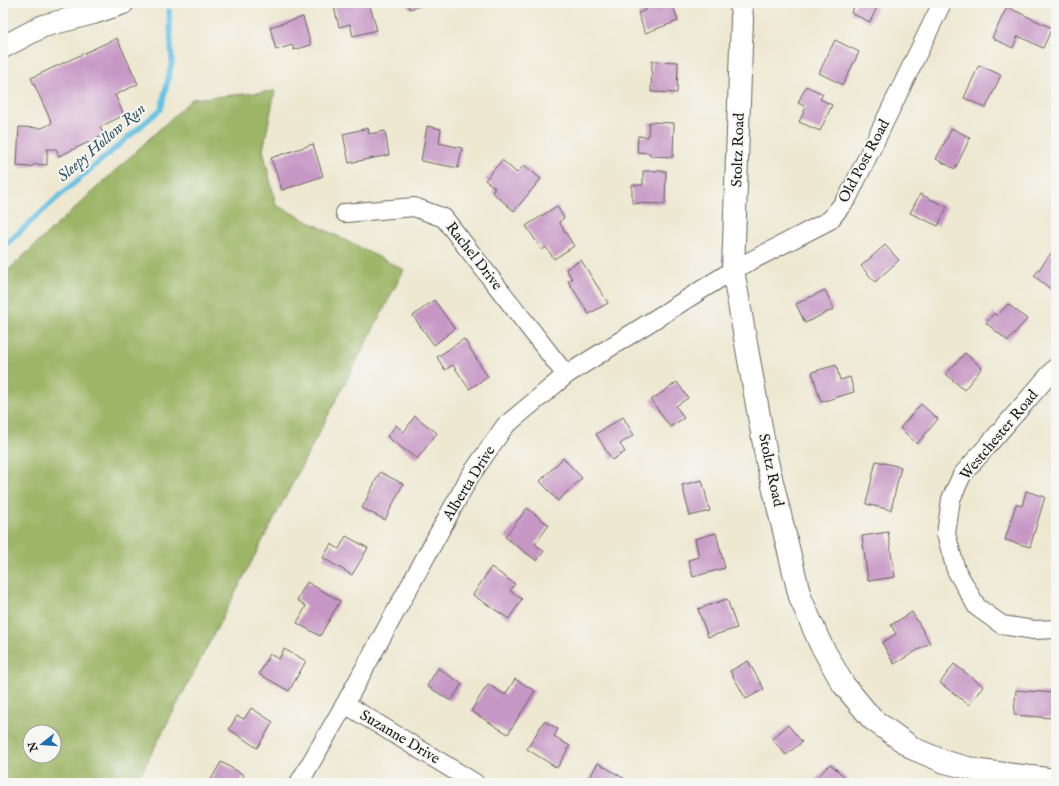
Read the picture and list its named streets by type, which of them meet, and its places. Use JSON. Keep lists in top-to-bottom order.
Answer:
{
  "streets": {
    "street": [
      "Stoltz Road",
      "Old Post Road",
      "Rachel Drive",
      "Westchester Road",
      "Alberta Drive",
      "Suzanne Drive"
    ]
  },
  "crossings": [
    ["Stoltz Road", "Old Post Road"],
    ["Stoltz Road", "Alberta Drive"],
    ["Old Post Road", "Alberta Drive"],
    ["Rachel Drive", "Alberta Drive"],
    ["Alberta Drive", "Suzanne Drive"]
  ],
  "water": ["Sleepy Hollow Run"],
  "north": "left"
}
